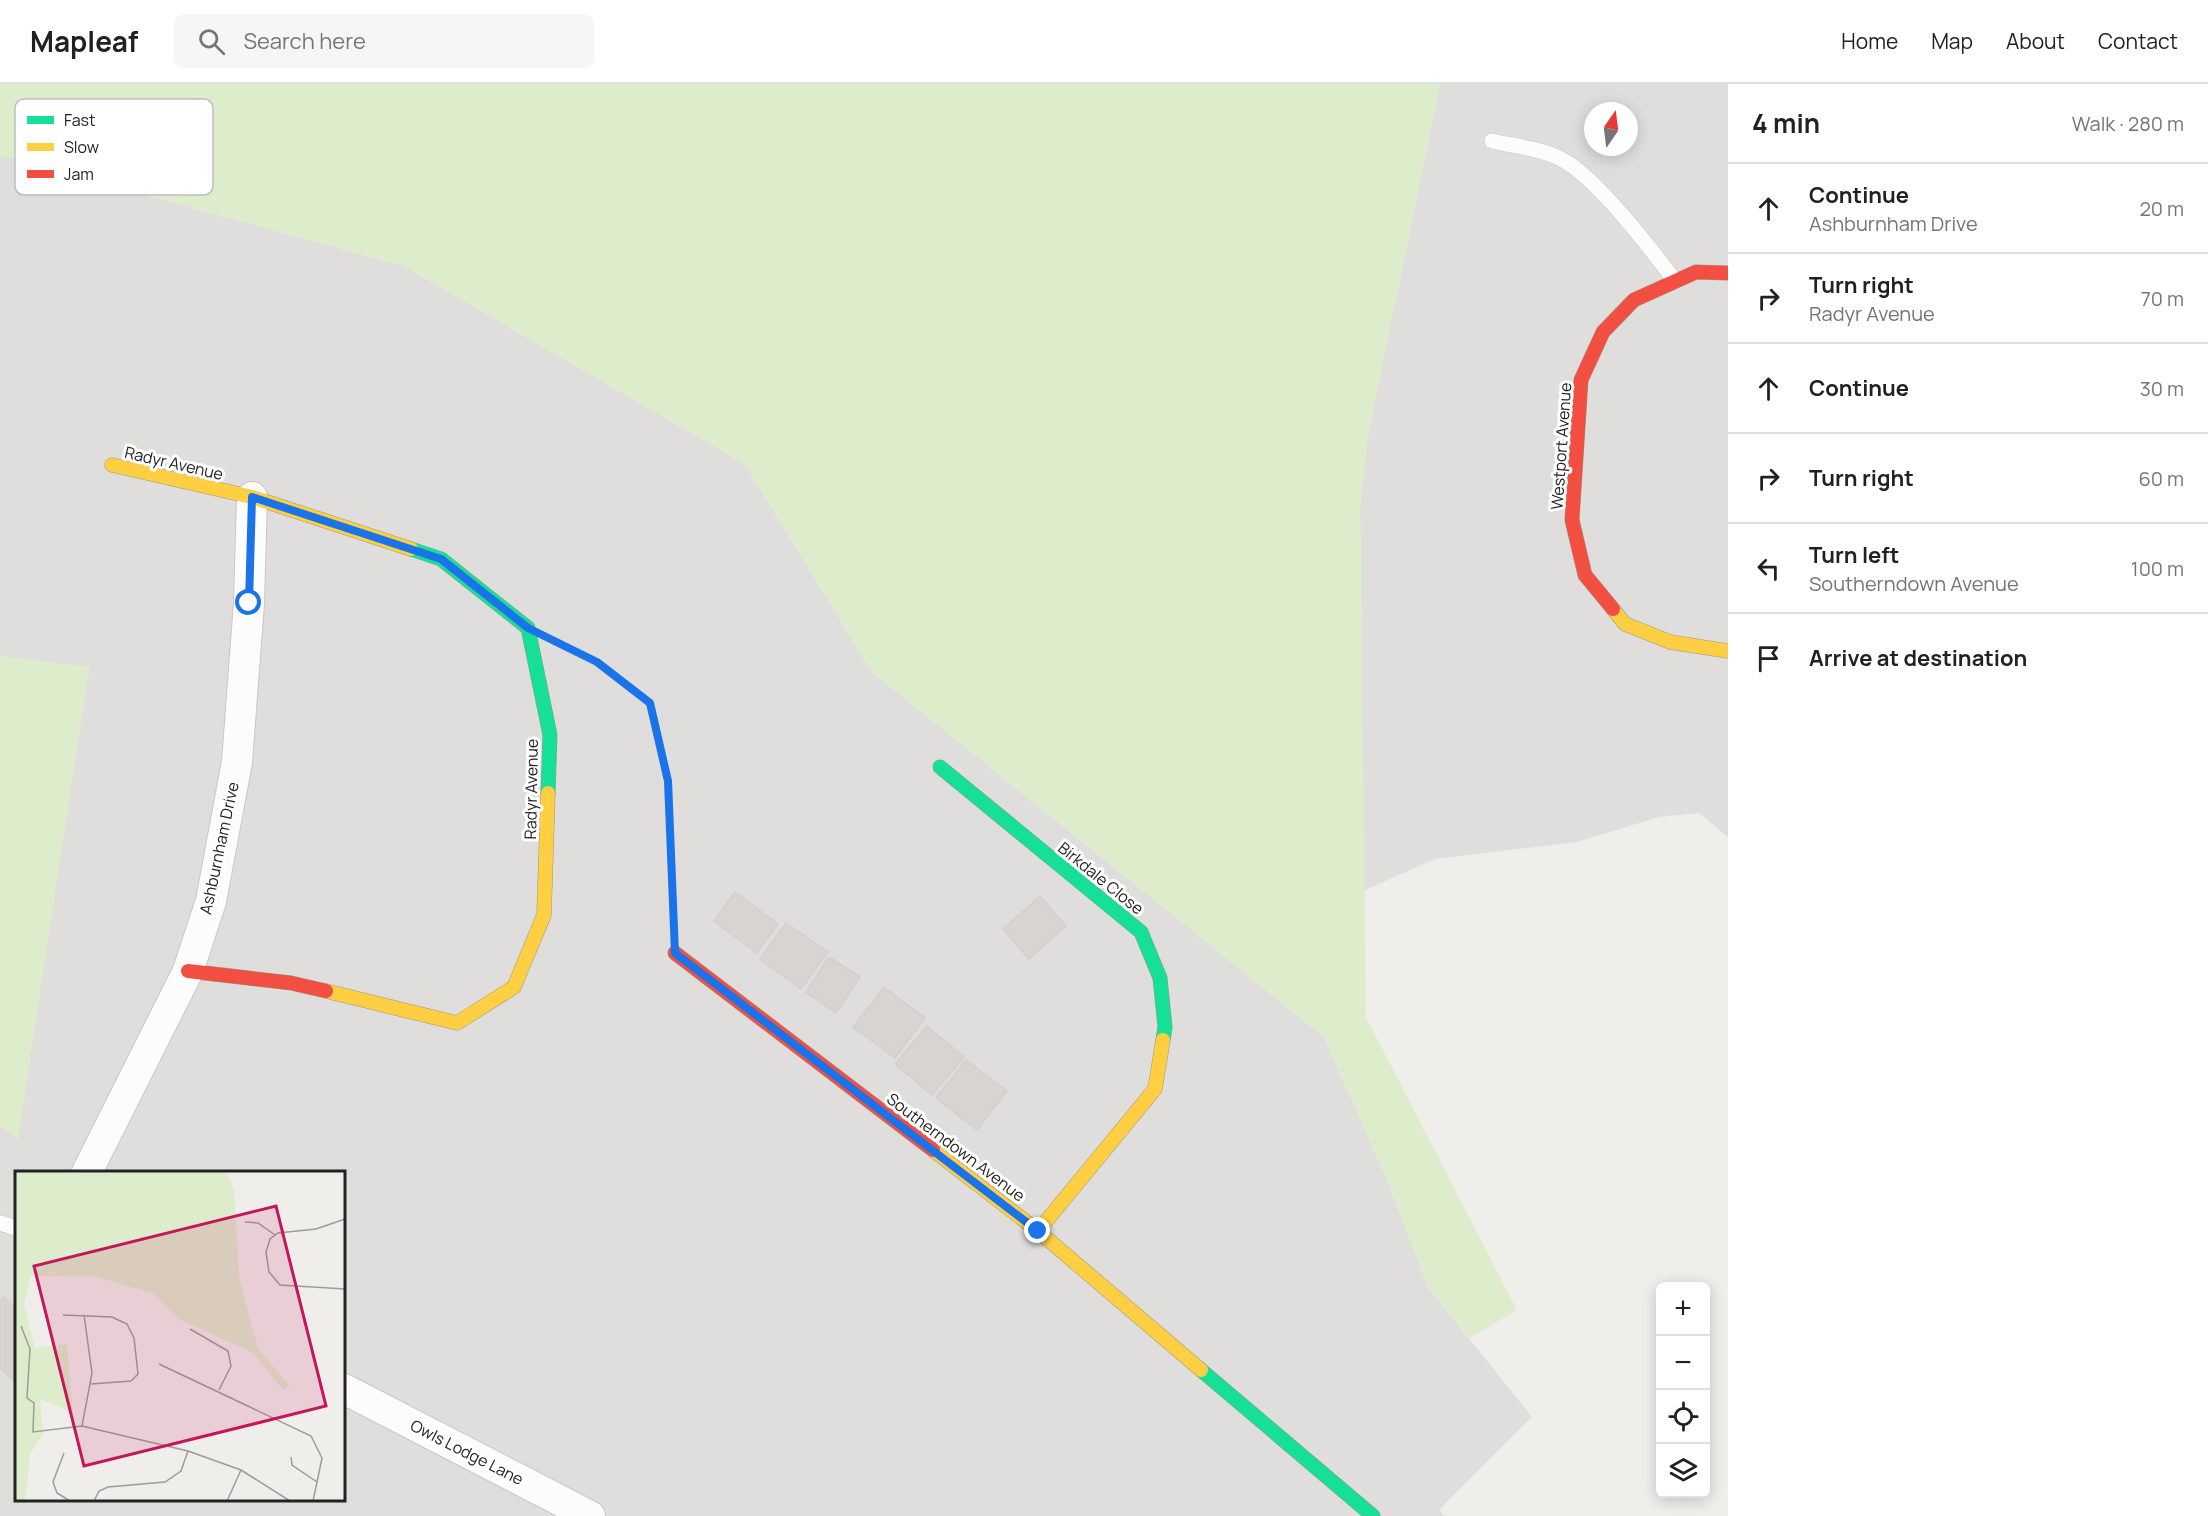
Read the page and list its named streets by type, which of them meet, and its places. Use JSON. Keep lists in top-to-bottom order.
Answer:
{
  "streets": {
    "street": [
      "Westport Avenue",
      "Radyr Avenue",
      "Ashburnham Drive",
      "Birkdale Close",
      "Southerndown Avenue",
      "Owls Lodge Lane"
    ]
  },
  "crossings": [
    ["Radyr Avenue", "Ashburnham Drive"],
    ["Birkdale Close", "Southerndown Avenue"]
  ],
  "legend": ["Fast", "Slow", "Jam"],
  "north": "top",
  "page": {
    "header": "Mapleaf",
    "search": "Search here",
    "nav": [
      "Home",
      "Map",
      "About",
      "Contact"
    ],
    "heading": ["4 min", "Walk · 280 m"],
    "list": [
      ["Continue", "Ashburnham Drive", "20 m"],
      ["Turn right", "Radyr Avenue", "70 m"],
      ["Continue", "30 m"],
      ["Turn right", "60 m"],
      ["Turn left", "Southerndown Avenue", "100 m"],
      "Arrive at destination"
    ],
    "map_buttons": ["+", "−"]
  }
}
